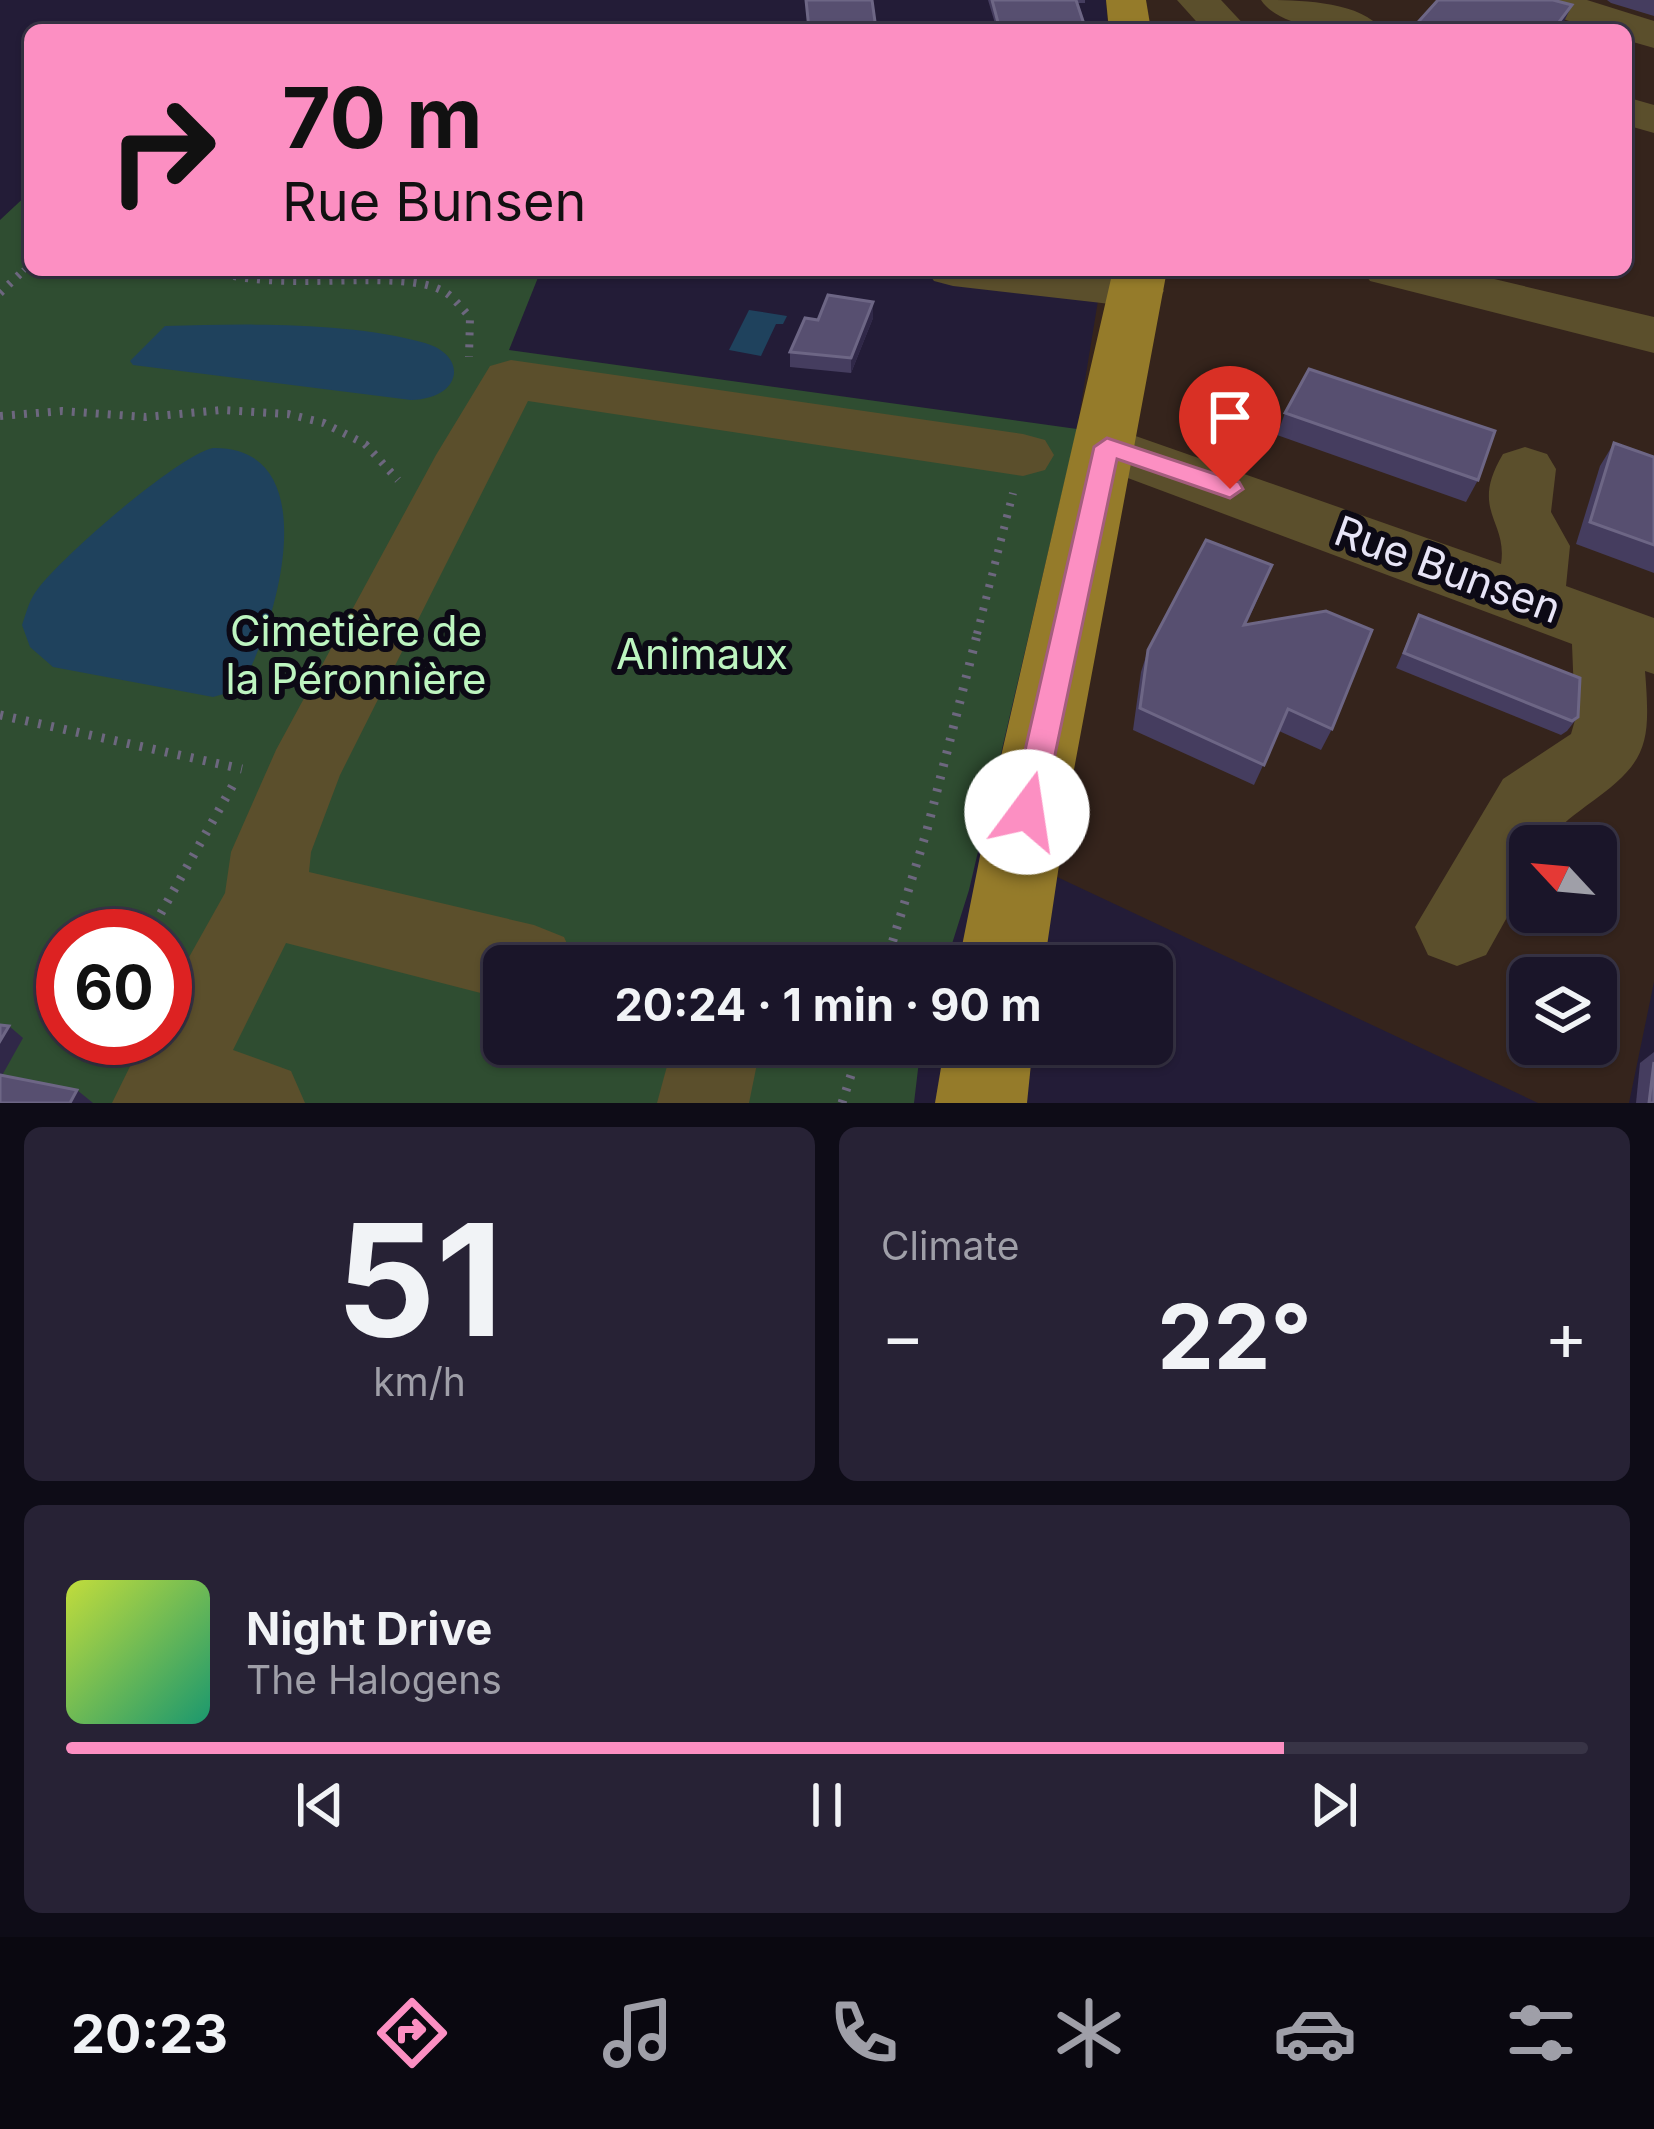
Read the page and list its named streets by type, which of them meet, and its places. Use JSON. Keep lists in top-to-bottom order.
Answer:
{
  "streets": {
    "street": ["Rue Bunsen"]
  },
  "parks": ["Cimetière de la Péronnière", "Animaux"],
  "north": "top left",
  "page": {
    "turn": ["70 m", "Rue Bunsen"],
    "limit": "60",
    "trip": "20:24 · 1 min · 90 m",
    "tile": [
      ["51", "km/h"],
      "Climate"
    ],
    "heat": ["−", "22°", "+"],
    "song": ["Night Drive", "The Halogens"],
    "tabs": "20:23"
  }
}
